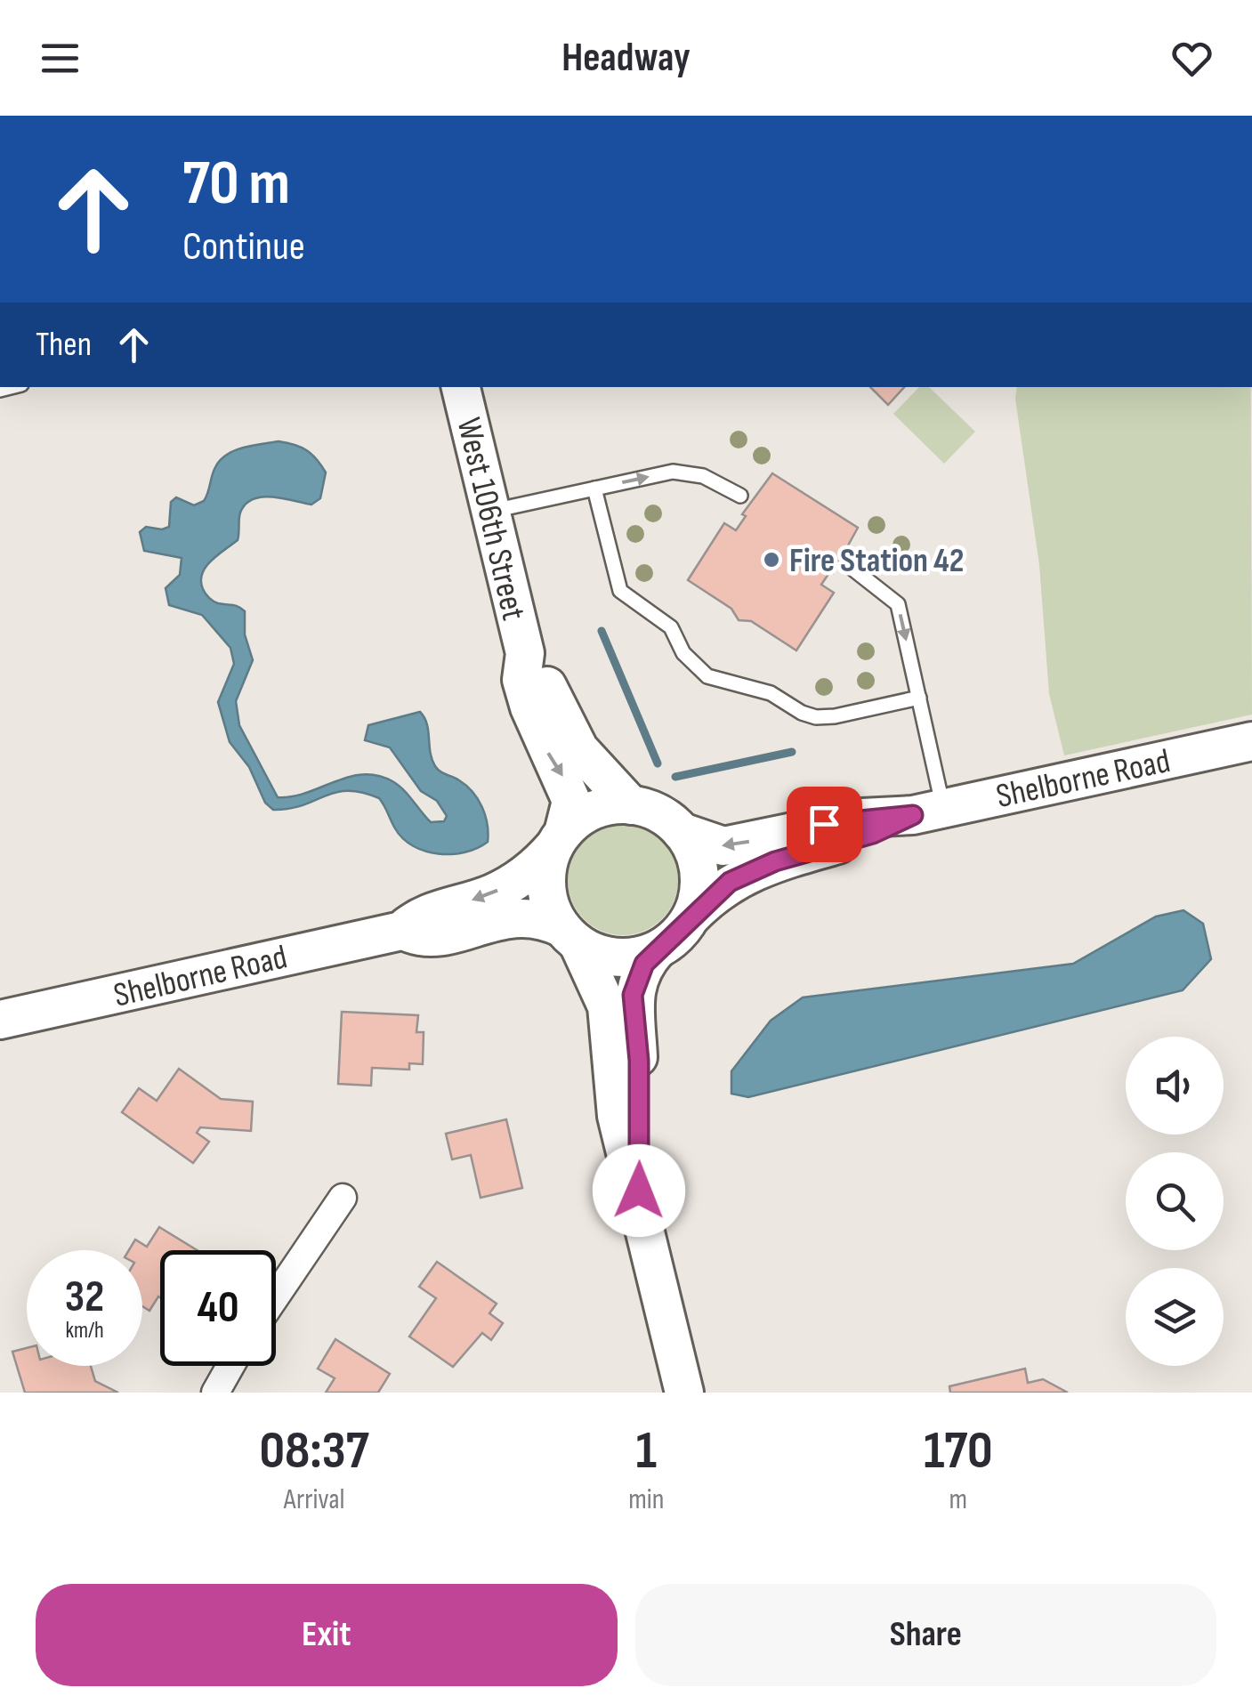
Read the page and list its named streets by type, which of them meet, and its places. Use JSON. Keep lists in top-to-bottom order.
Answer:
{
  "streets": {
    "street": ["West 106th Street", "Shelborne Road"]
  },
  "crossings": [
    ["West 106th Street", "Shelborne Road"]
  ],
  "places": ["Fire Station 42"],
  "page": {
    "header": "Headway",
    "turn": ["70 m", "Continue"],
    "then": "Then",
    "speed": "32 km/h",
    "limit": "40",
    "eta": [
      "08:37",
      "Arrival",
      "1",
      "min",
      "170",
      "m"
    ],
    "buttons": ["Exit", "Share"]
  }
}
